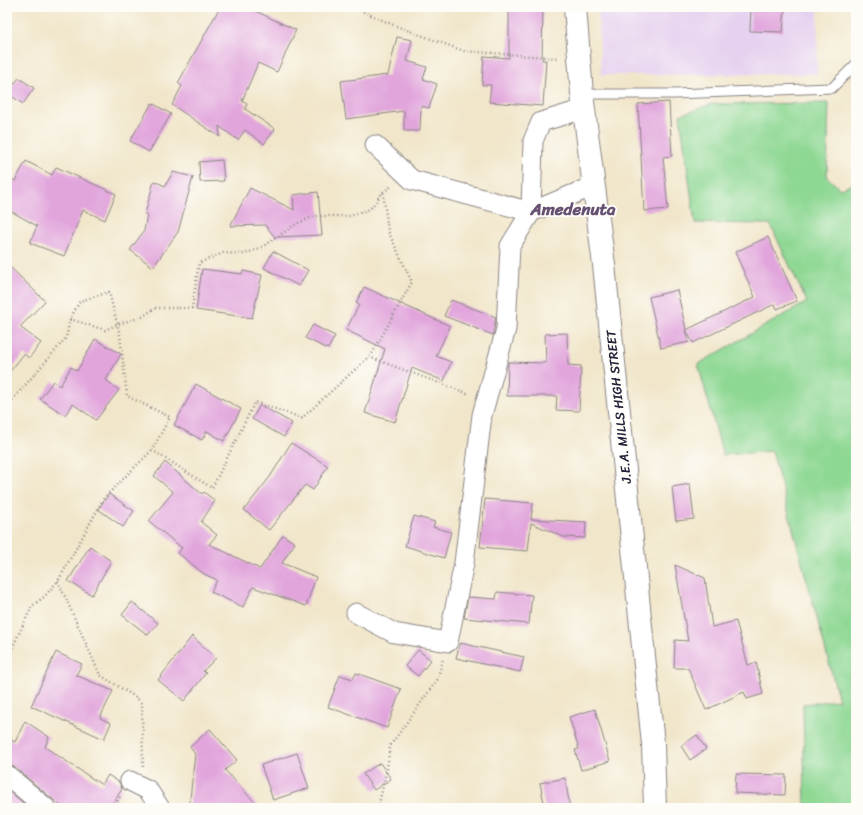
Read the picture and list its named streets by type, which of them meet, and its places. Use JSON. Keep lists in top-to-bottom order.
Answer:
{
  "streets": {
    "highway": ["J.E.A. MILLS HIGH STREET"]
  },
  "districts": ["Amedenuta"]
}
